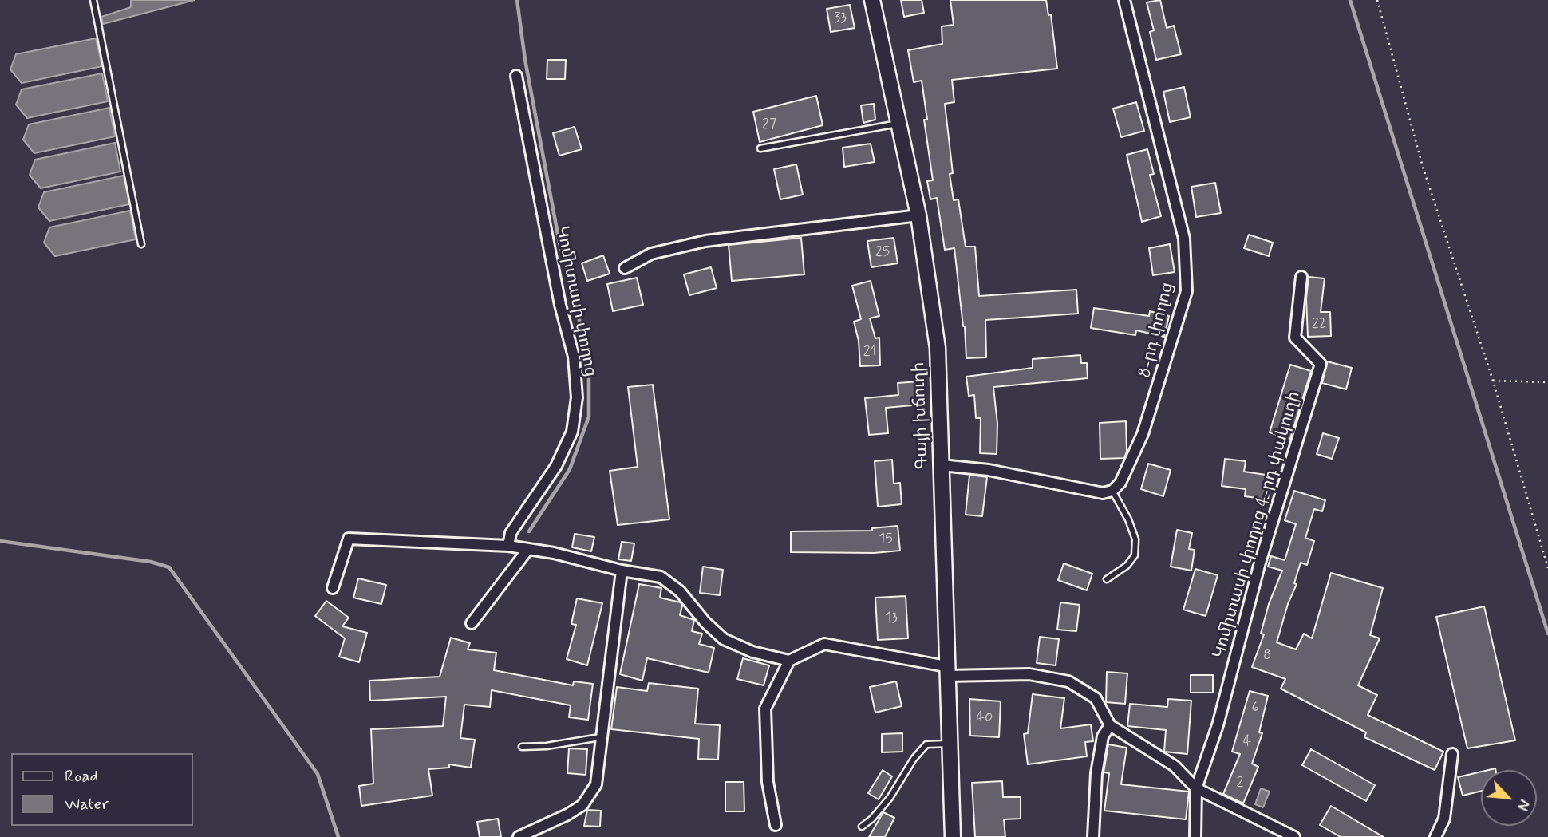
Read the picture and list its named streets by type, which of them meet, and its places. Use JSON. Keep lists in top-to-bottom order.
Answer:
{
  "streets": {
    "main road": ["Գայի խճուղի"],
    "street": ["Կոմիտասի փողոց", "8-րդ փողոց", "Կոմիտասի փողոց 4-րդ փակուղի"]
  },
  "house_numbers": [
    "33",
    "27",
    "25",
    "22",
    "21",
    "15",
    "13",
    "8",
    "6",
    "40",
    "4",
    "2"
  ],
  "legend": ["Road", "Water"],
  "north": "bottom right"
}
